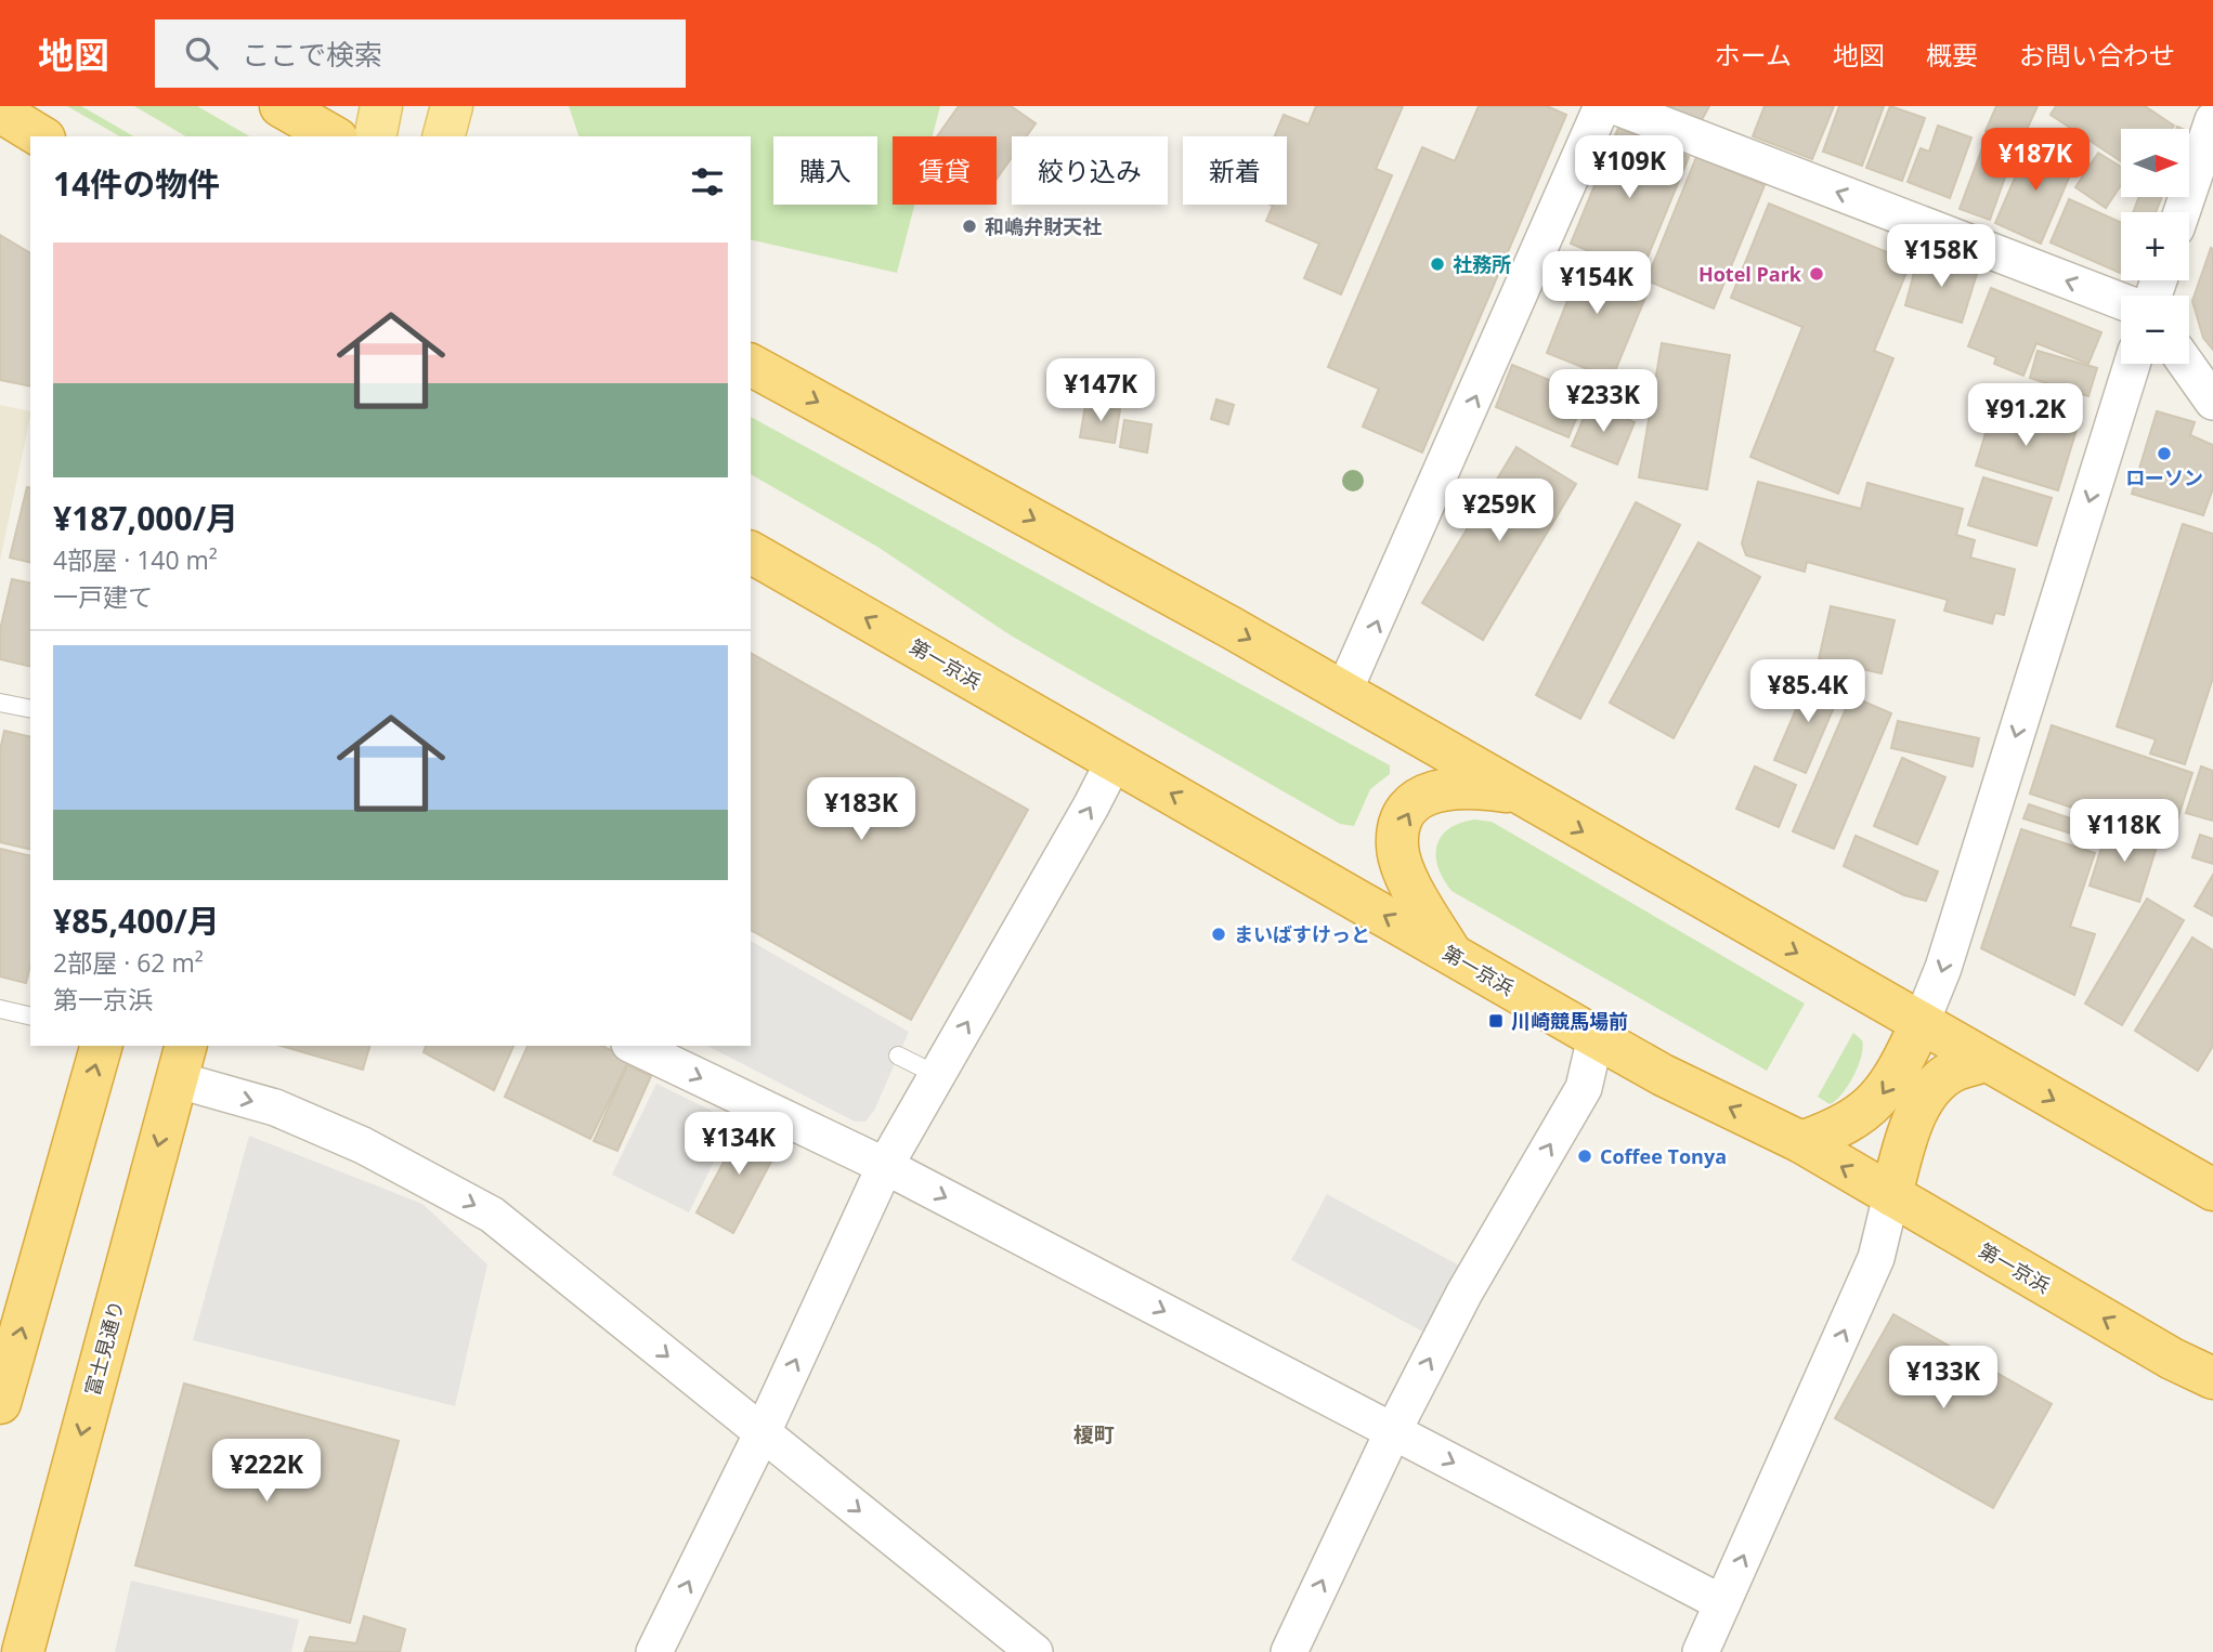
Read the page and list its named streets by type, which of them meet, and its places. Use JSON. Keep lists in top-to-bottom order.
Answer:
{
  "streets": {
    "highway": ["第一京浜", "富士見通り"]
  },
  "districts": ["榎町"],
  "places": {
    "other": [
      "和嶋弁財天社",
      "社務所",
      "Hotel Park",
      "ローソン",
      "まいばすけっと",
      "Coffee Tonya"
    ],
    "transit": ["川崎競馬場前"]
  },
  "north": "right",
  "page": {
    "header": "地図",
    "search": "ここで検索",
    "nav": [
      "ホーム",
      "地図",
      "概要",
      "お問い合わせ"
    ],
    "price": [
      "¥187K",
      "¥109K",
      "¥158K",
      "¥154K",
      "¥147K",
      "¥233K",
      "¥91.2K",
      "¥259K",
      "¥85.4K",
      "¥183K",
      "¥118K",
      "¥134K",
      "¥133K",
      "¥222K"
    ],
    "map_buttons": ["+", "−"],
    "chip": [
      "購入",
      "賃貸",
      "絞り込み",
      "新着"
    ],
    "heading": "14件の物件",
    "list": [
      {
        "name": "¥187,000/月",
        "note": "4部屋 · 140 m² · 一戸建て"
      },
      {
        "name": "¥85,400/月",
        "note": "2部屋 · 62 m² · 第一京浜"
      }
    ]
  }
}
